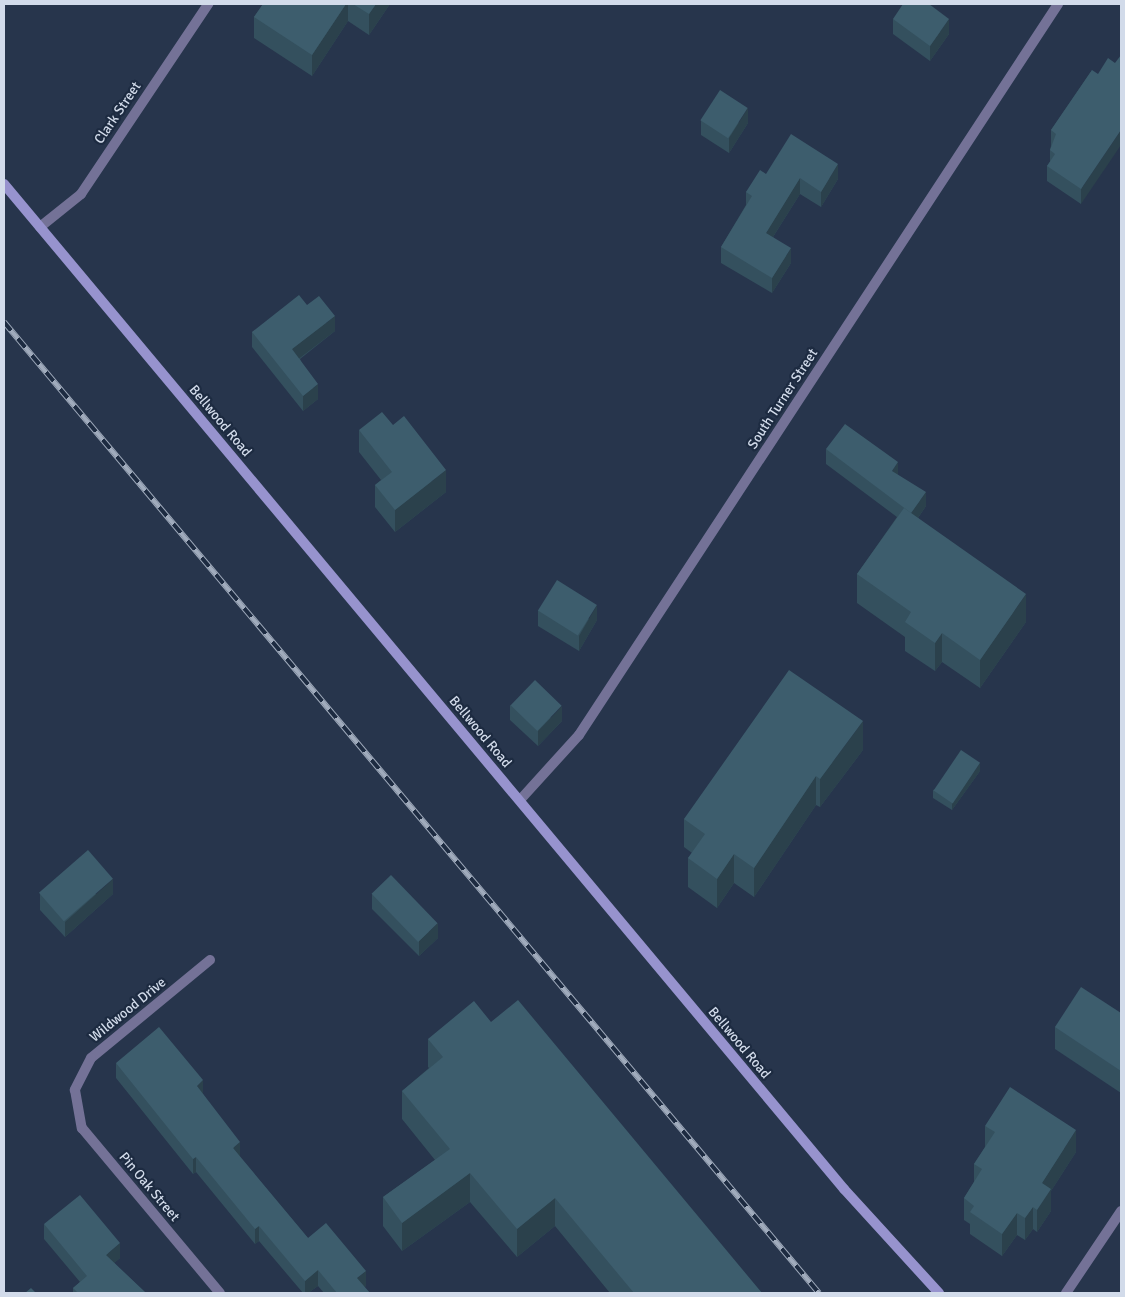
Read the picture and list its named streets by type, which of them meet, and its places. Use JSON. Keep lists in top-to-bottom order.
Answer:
{
  "streets": {
    "street": [
      "Clark Street",
      "South Turner Street",
      "Bellwood Road",
      "Wildwood Drive",
      "Pin Oak Street"
    ]
  },
  "crossings": [
    ["Clark Street", "Bellwood Road"],
    ["South Turner Street", "Bellwood Road"],
    ["Wildwood Drive", "Pin Oak Street"]
  ]
}
